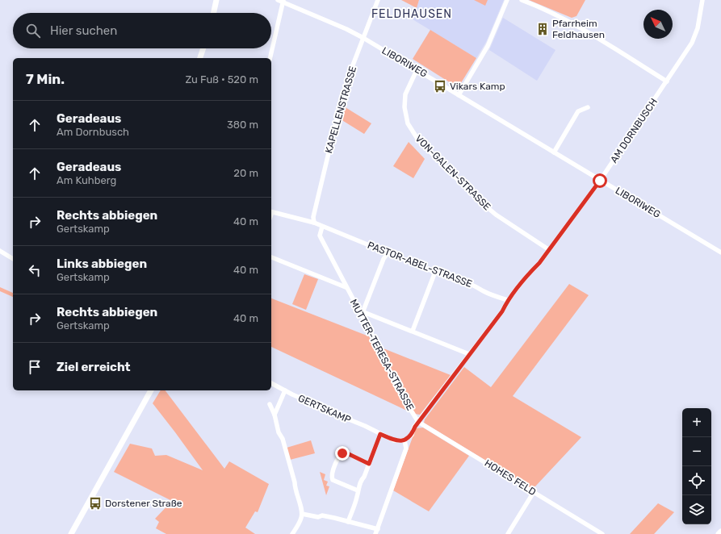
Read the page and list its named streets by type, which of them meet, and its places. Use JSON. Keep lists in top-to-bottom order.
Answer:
{
  "streets": {
    "street": [
      "LIBORIWEG",
      "KAPELLENSTRASSE",
      "AM DORNBUSCH",
      "VON-GALEN-STRASSE",
      "PASTOR-ABEL-STRASSE",
      "MUTTER-TERESA-STRASSE",
      "GERTSKAMP",
      "HOHES FELD"
    ]
  },
  "crossings": [
    ["LIBORIWEG", "KAPELLENSTRASSE"],
    ["LIBORIWEG", "AM DORNBUSCH"],
    ["LIBORIWEG", "VON-GALEN-STRASSE"],
    ["KAPELLENSTRASSE", "PASTOR-ABEL-STRASSE"],
    ["AM DORNBUSCH", "VON-GALEN-STRASSE"],
    ["AM DORNBUSCH", "PASTOR-ABEL-STRASSE"],
    ["AM DORNBUSCH", "MUTTER-TERESA-STRASSE"],
    ["AM DORNBUSCH", "GERTSKAMP"],
    ["AM DORNBUSCH", "HOHES FELD"],
    ["PASTOR-ABEL-STRASSE", "MUTTER-TERESA-STRASSE"],
    ["MUTTER-TERESA-STRASSE", "HOHES FELD"]
  ],
  "districts": ["FELDHAUSEN"],
  "places": {
    "building": ["Pfarrheim Feldhausen"],
    "bus stop": ["Vikars Kamp", "Dorstener Straße"]
  },
  "north": "top left",
  "page": {
    "search": "Hier suchen",
    "heading": ["7 Min.", "Zu Fuß · 520 m"],
    "list": [
      ["Geradeaus", "Am Dornbusch", "380 m"],
      ["Geradeaus", "Am Kuhberg", "20 m"],
      ["Rechts abbiegen", "Gertskamp", "40 m"],
      ["Links abbiegen", "Gertskamp", "40 m"],
      ["Rechts abbiegen", "Gertskamp", "40 m"],
      "Ziel erreicht"
    ],
    "map_buttons": ["+", "−"]
  }
}
